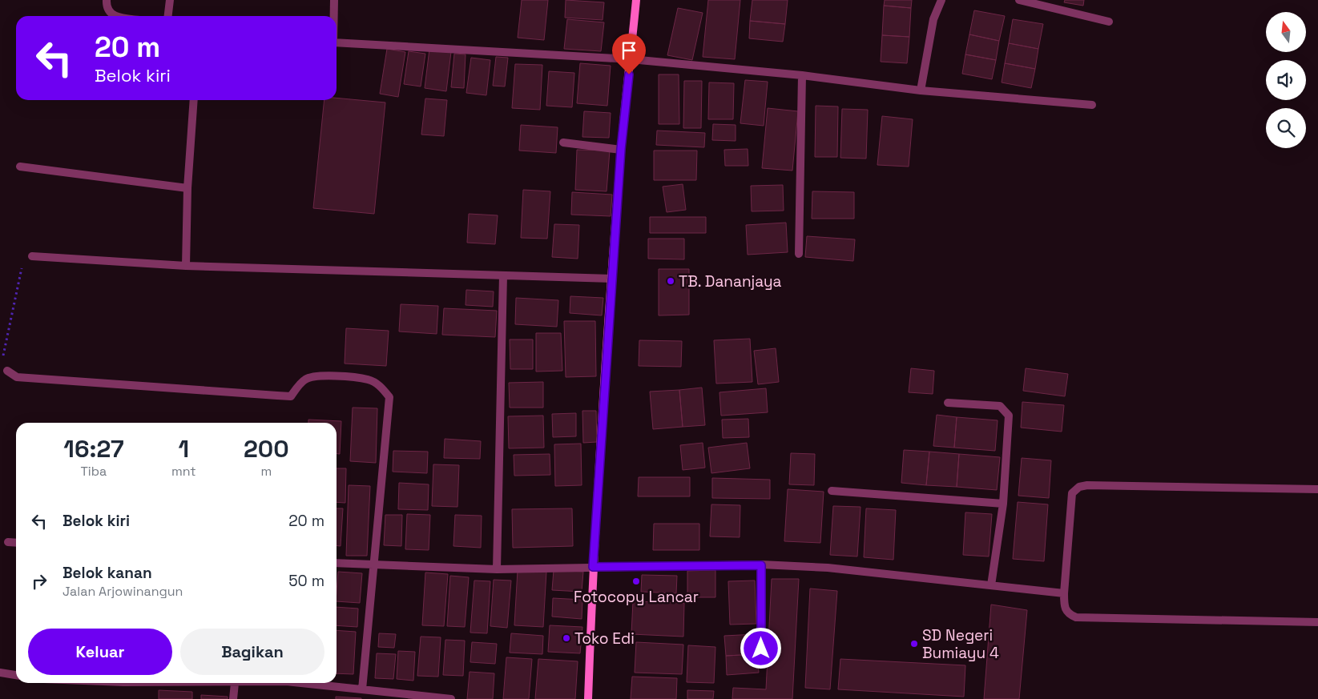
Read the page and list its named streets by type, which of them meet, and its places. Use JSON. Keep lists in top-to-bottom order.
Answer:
{
  "places": [
    "TB. Dananjaya",
    "Fotocopy Lancar",
    "Toko Edi",
    "SD Negeri Bumiayu 4"
  ],
  "north": "top",
  "page": {
    "turn": ["20 m", "Belok kiri"],
    "eta": [
      "16:27",
      "Tiba",
      "1",
      "mnt",
      "200",
      "m"
    ],
    "list": [
      {
        "name": "Belok kiri",
        "value": "20 m"
      },
      {
        "name": "Belok kanan",
        "note": "Jalan Arjowinangun",
        "value": "50 m"
      }
    ],
    "buttons": ["Keluar", "Bagikan"]
  }
}
